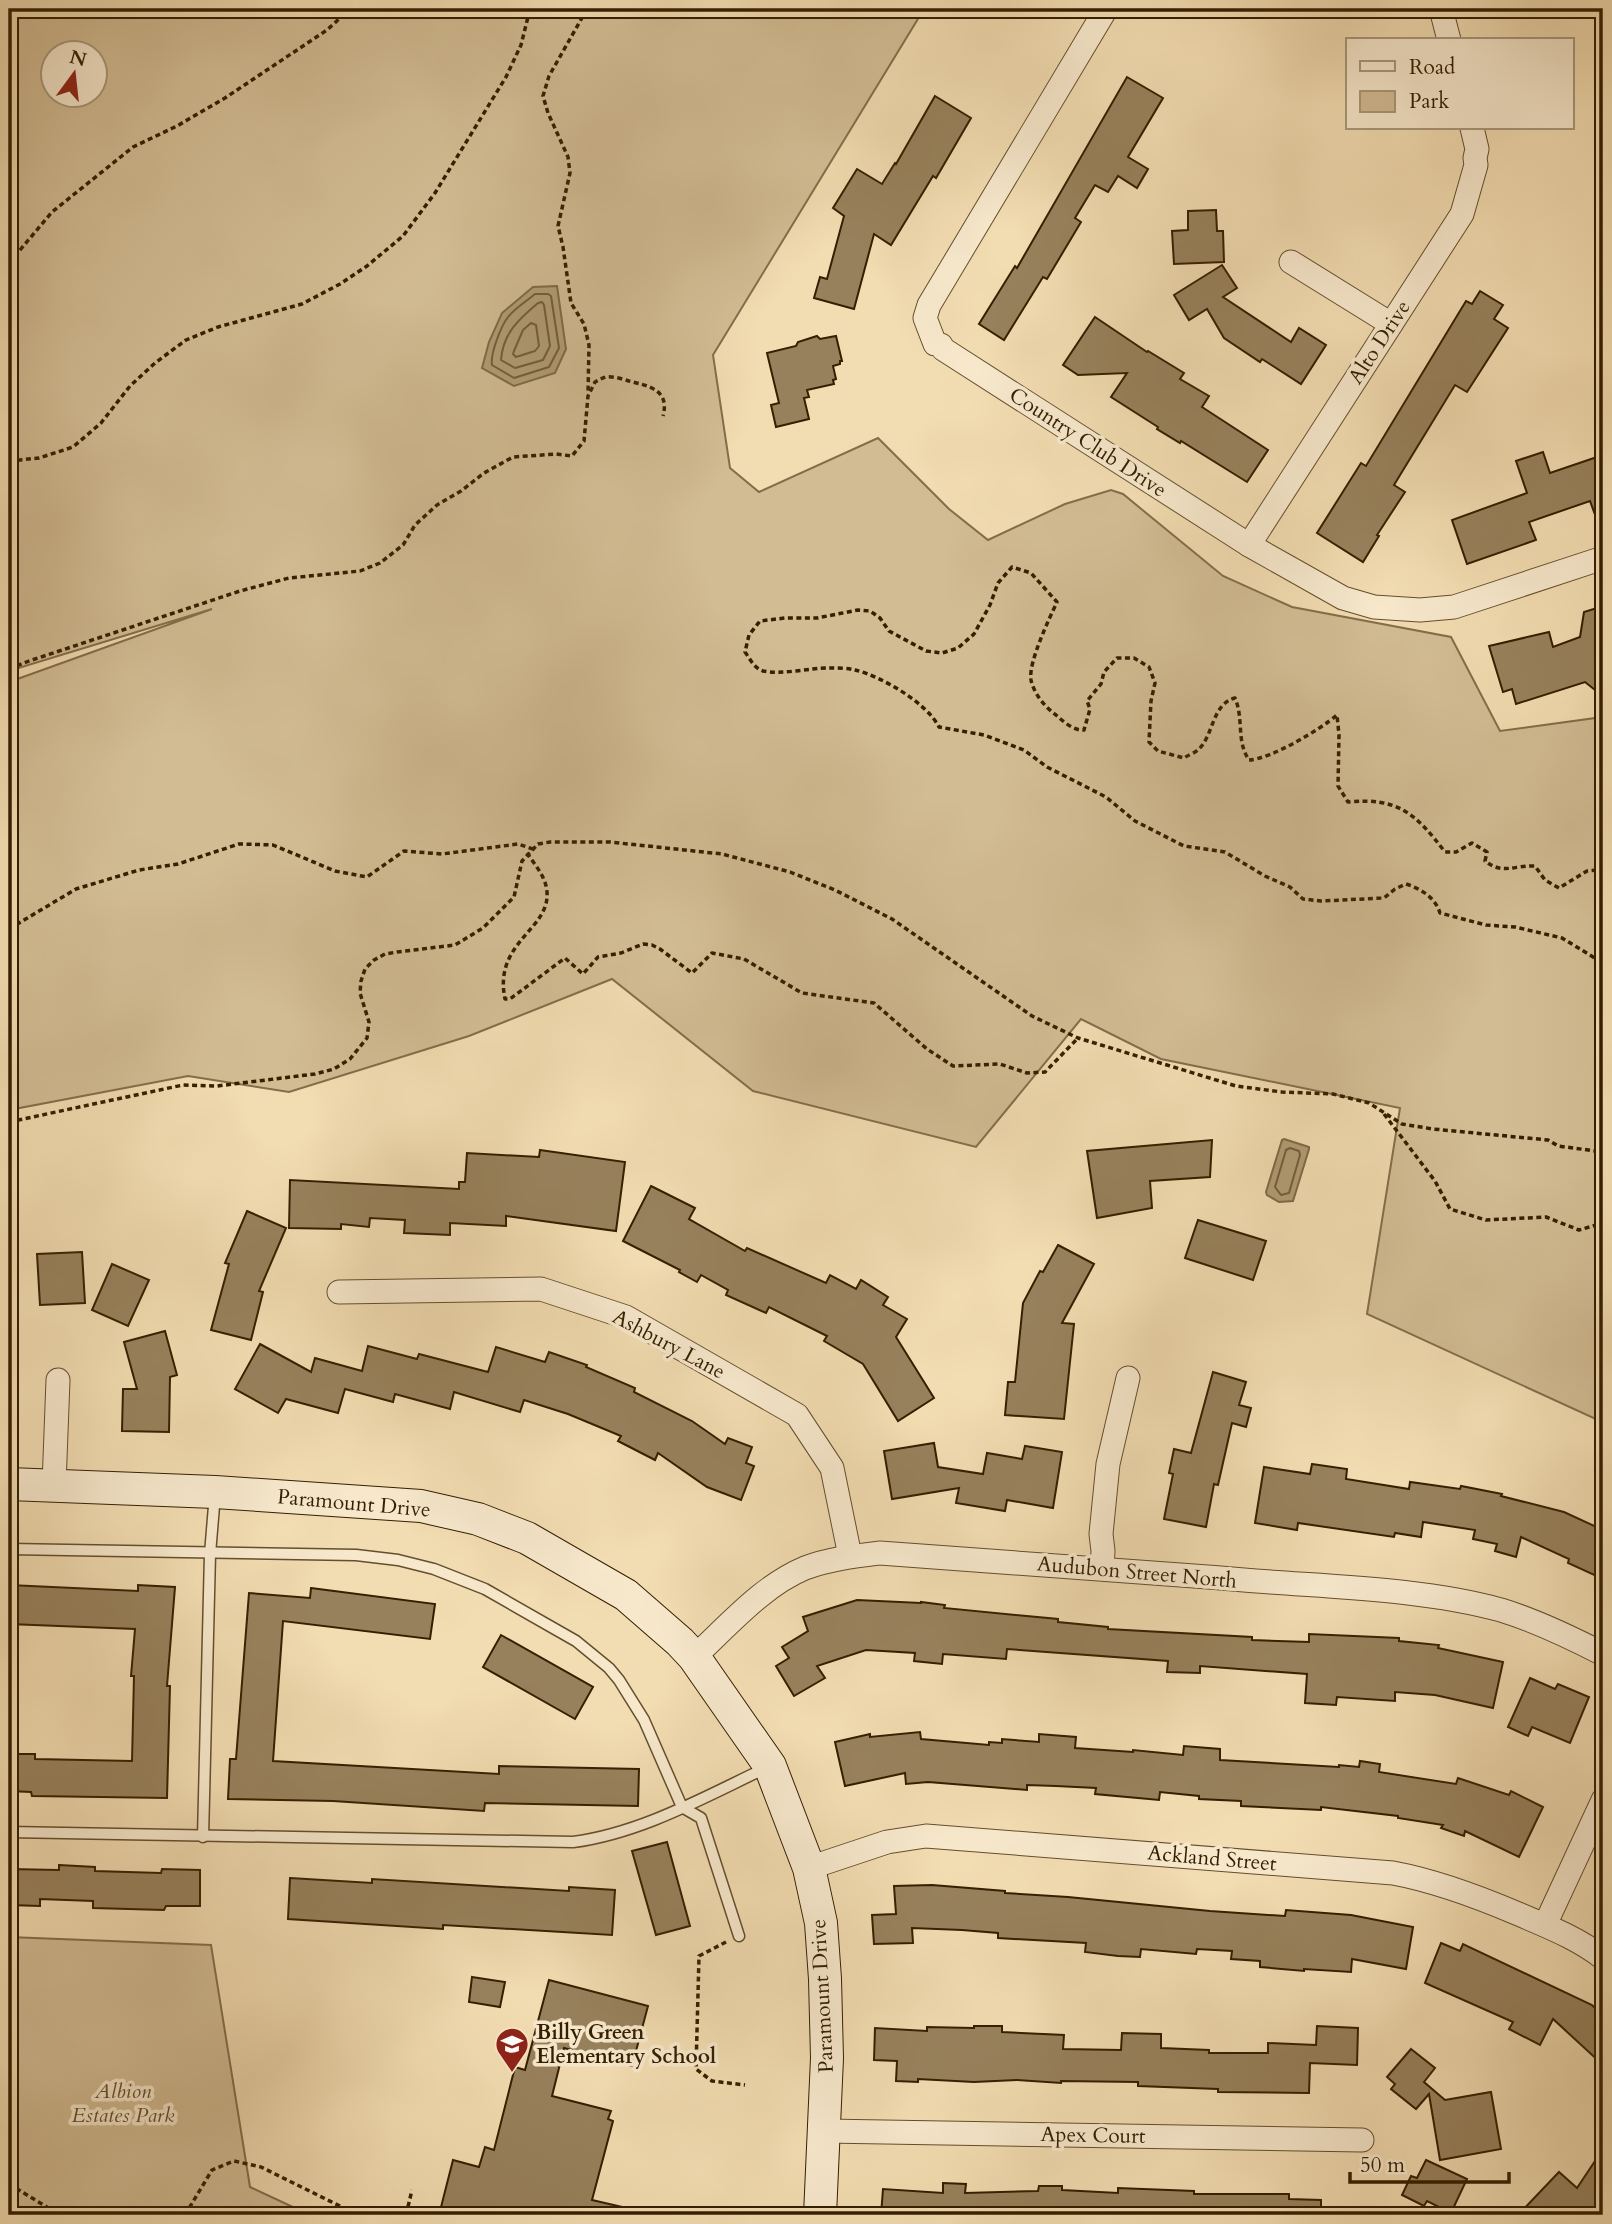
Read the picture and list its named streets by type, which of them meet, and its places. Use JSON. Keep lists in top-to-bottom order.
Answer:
{
  "streets": {
    "street": [
      "Alto Drive",
      "Country Club Drive",
      "Ashbury Lane",
      "Paramount Drive",
      "Audubon Street North",
      "Ackland Street",
      "Apex Court"
    ]
  },
  "crossings": [
    ["Alto Drive", "Country Club Drive"],
    ["Ashbury Lane", "Audubon Street North"],
    ["Paramount Drive", "Audubon Street North"],
    ["Paramount Drive", "Ackland Street"],
    ["Paramount Drive", "Apex Court"]
  ],
  "parks": ["Albion Estates Park"],
  "places": {
    "school or university": ["Billy Green Elementary School"]
  },
  "legend": ["Road", "Park"],
  "scale_bar": "50 m",
  "north": "top"
}
